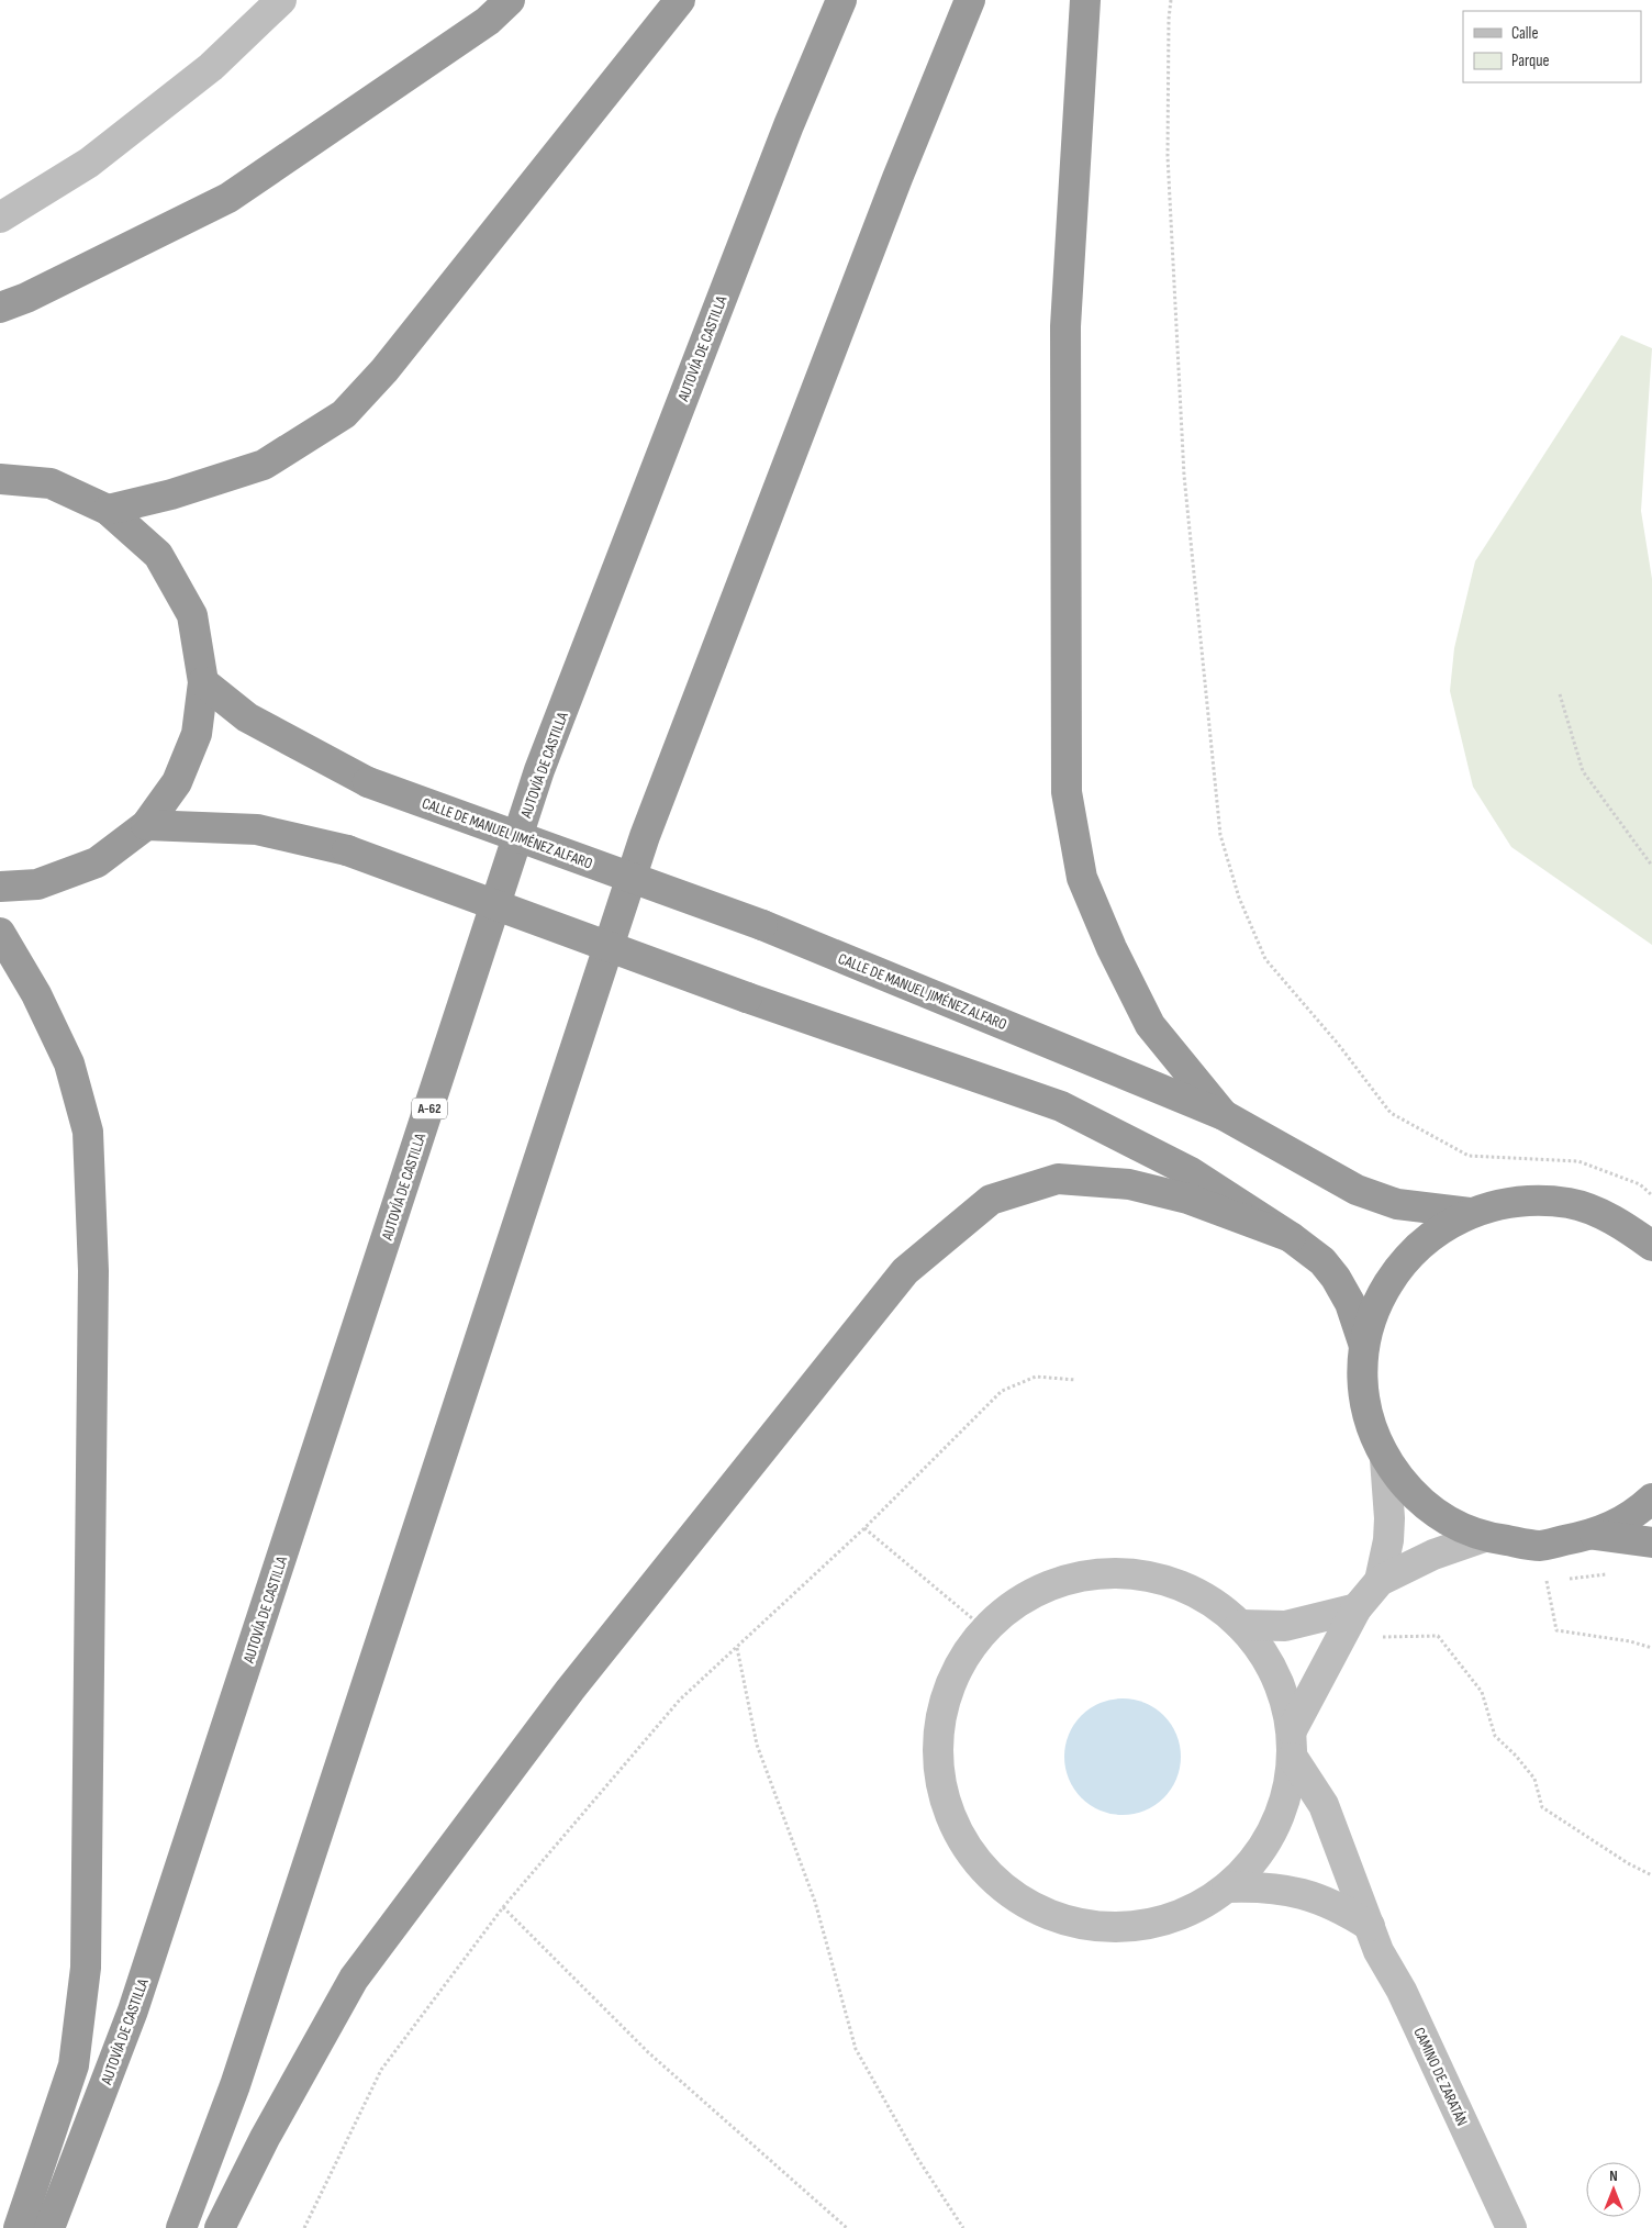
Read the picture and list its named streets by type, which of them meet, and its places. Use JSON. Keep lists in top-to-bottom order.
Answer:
{
  "streets": {
    "highway": ["AUTOVÍA DE CASTILLA", "CALLE DE MANUEL JIMÉNEZ ALFARO", "A-62"],
    "street": ["CAMINO DE ZARATÁN"]
  },
  "legend": ["Calle", "Parque"],
  "north": "top"
}
